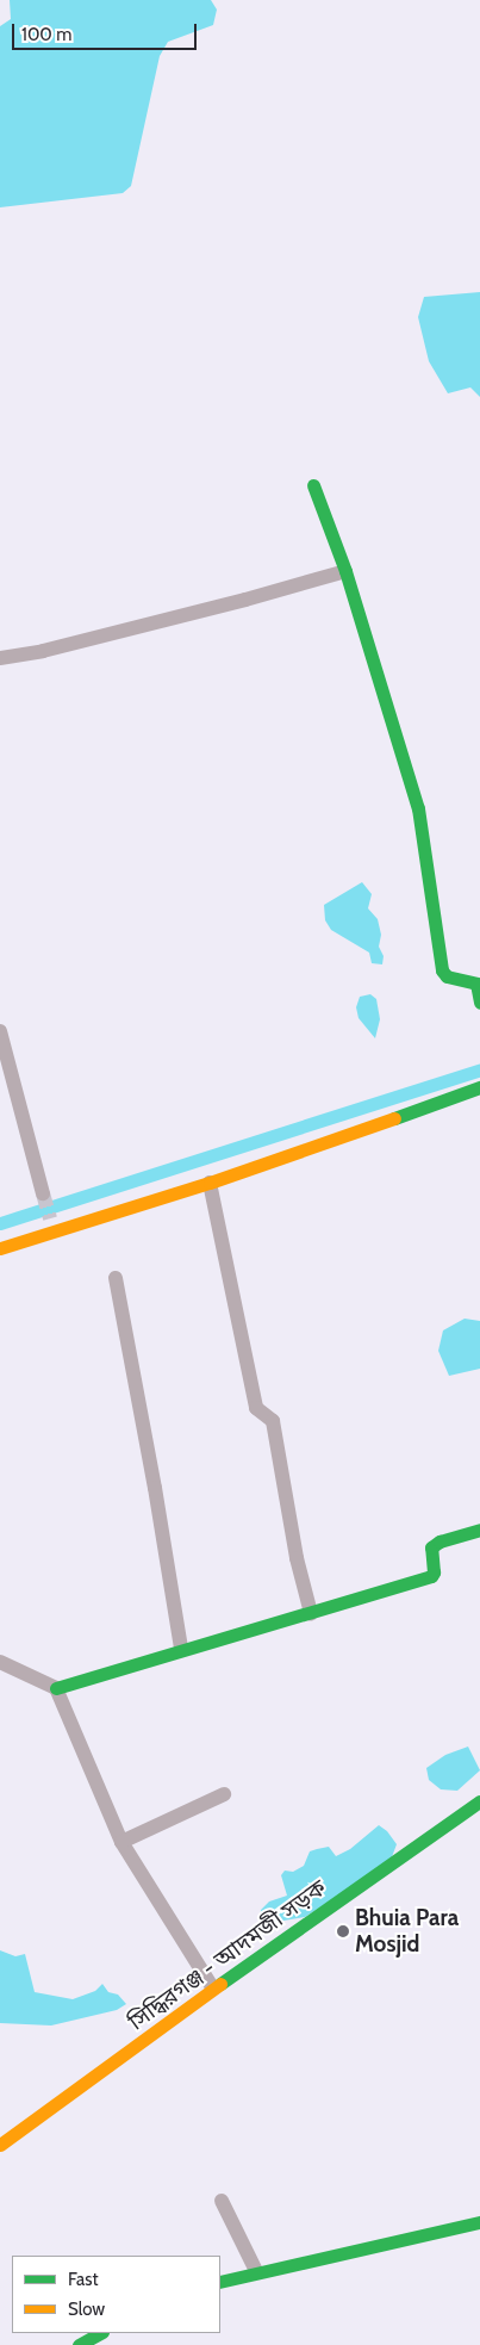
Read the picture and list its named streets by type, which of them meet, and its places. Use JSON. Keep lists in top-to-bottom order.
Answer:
{
  "streets": {
    "street": ["সিদ্ধিরগঞ্জ - আদমজী সড়ক"]
  },
  "places": ["Bhuia Para Mosjid"],
  "legend": ["Fast", "Slow"],
  "scale_bar": "100 m"
}
